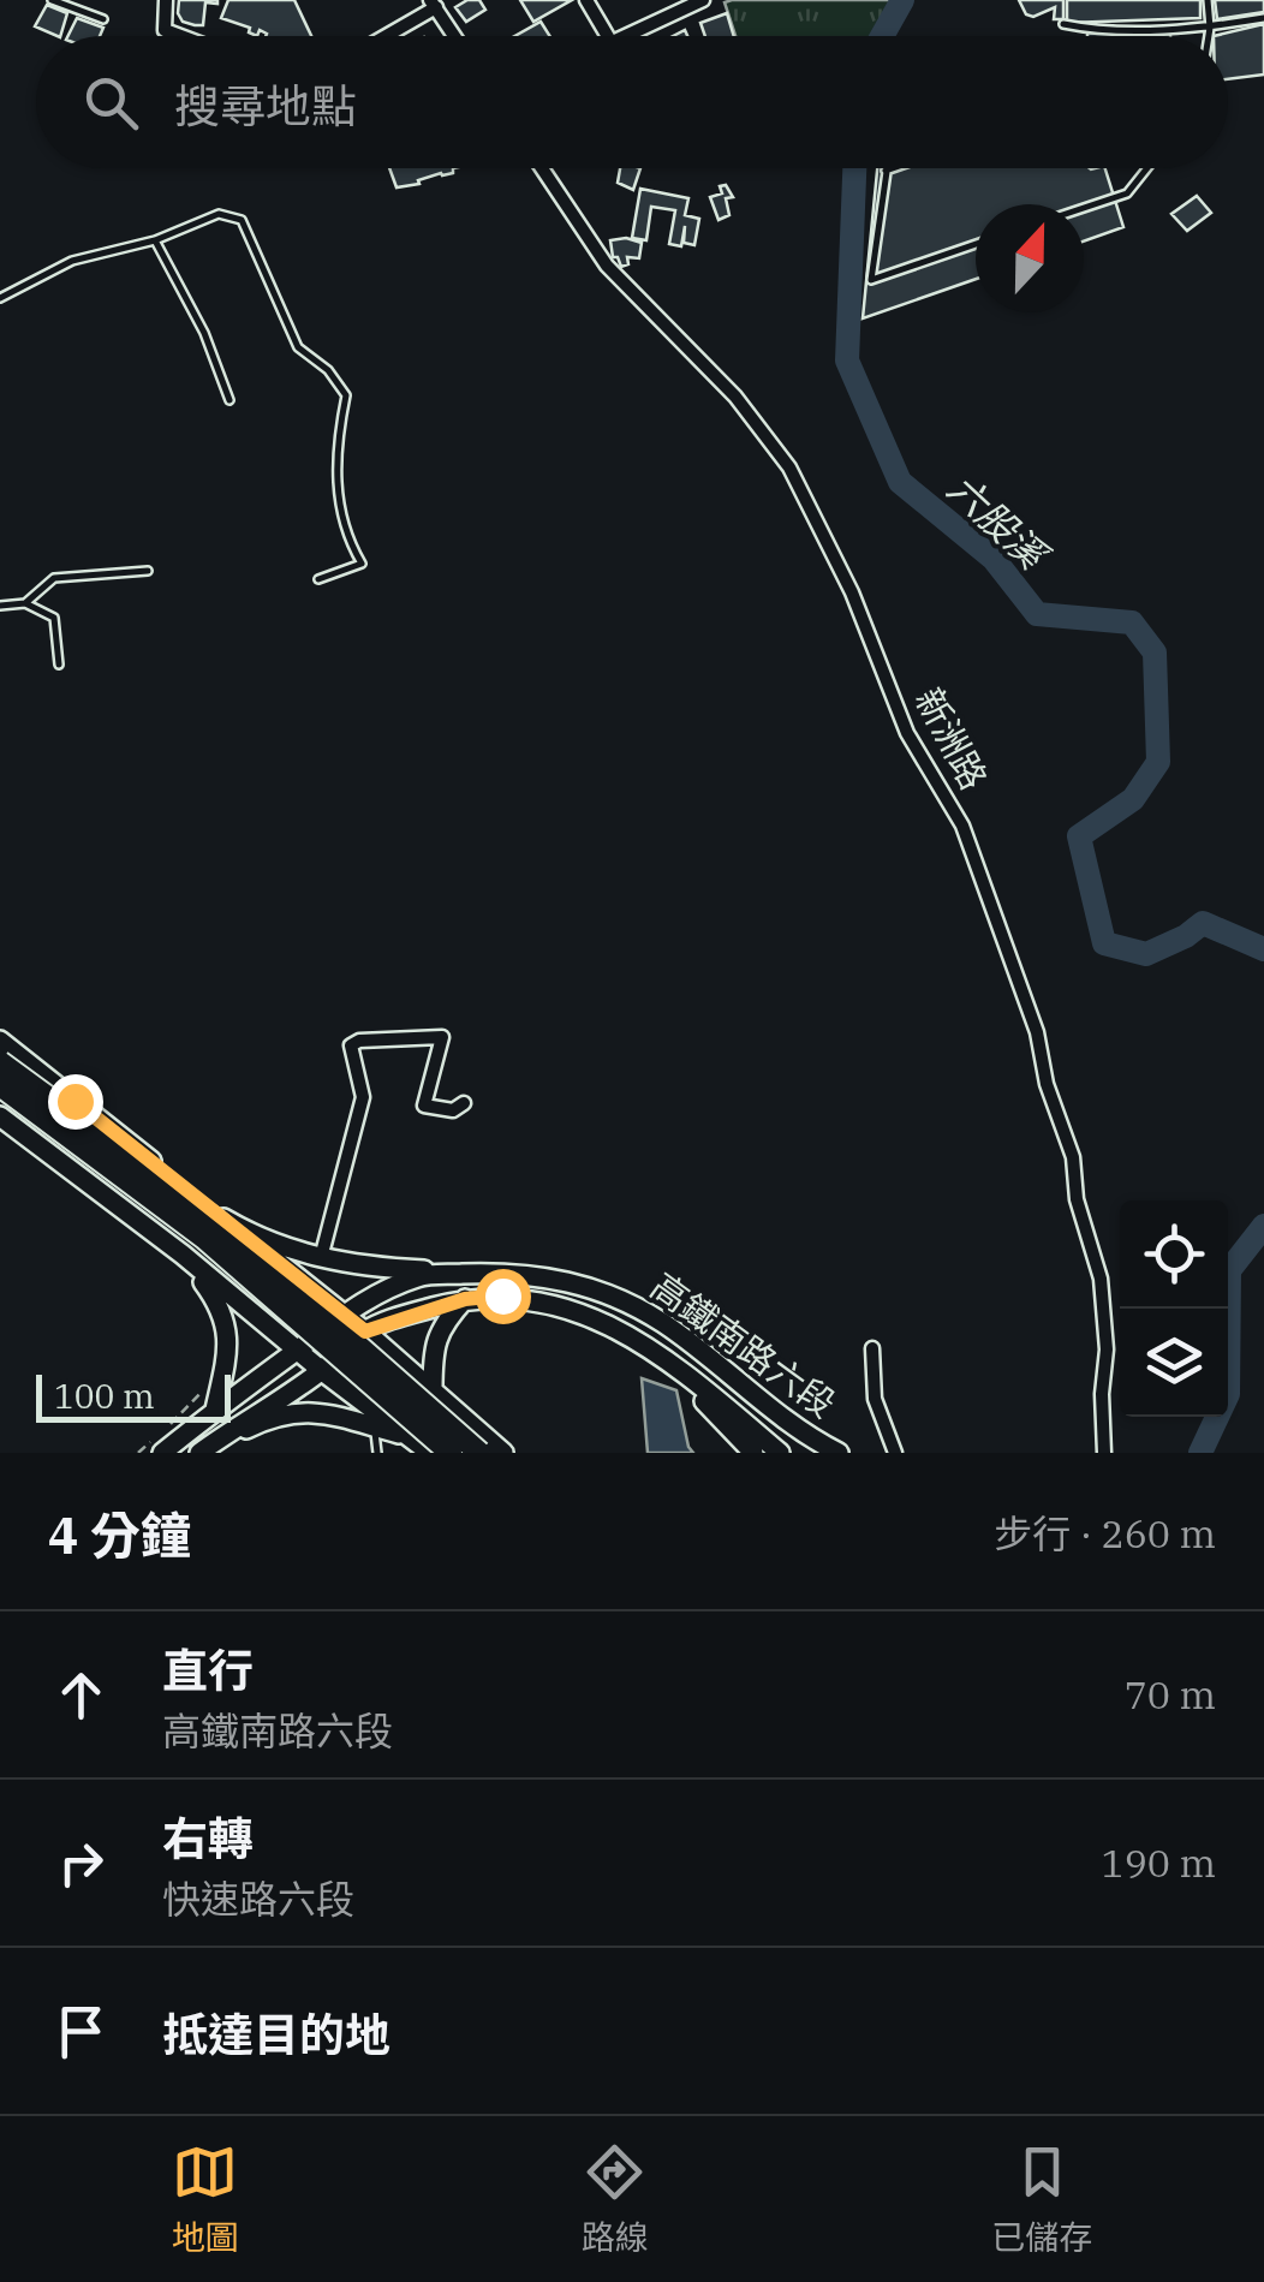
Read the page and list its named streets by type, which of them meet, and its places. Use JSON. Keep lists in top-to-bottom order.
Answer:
{
  "streets": {
    "main road": ["高鐵南路六段"],
    "street": ["新洲路"]
  },
  "water": ["六股溪"],
  "scale_bar": "100 m",
  "north": "top",
  "page": {
    "search": "搜尋地點",
    "scale": "100 m",
    "heading": ["4 分鐘", "步行 · 260 m"],
    "list": [
      ["直行", "高鐵南路六段", "70 m"],
      ["右轉", "快速路六段", "190 m"],
      "抵達目的地"
    ],
    "nav": ["地圖", "路線", "已儲存"]
  }
}
